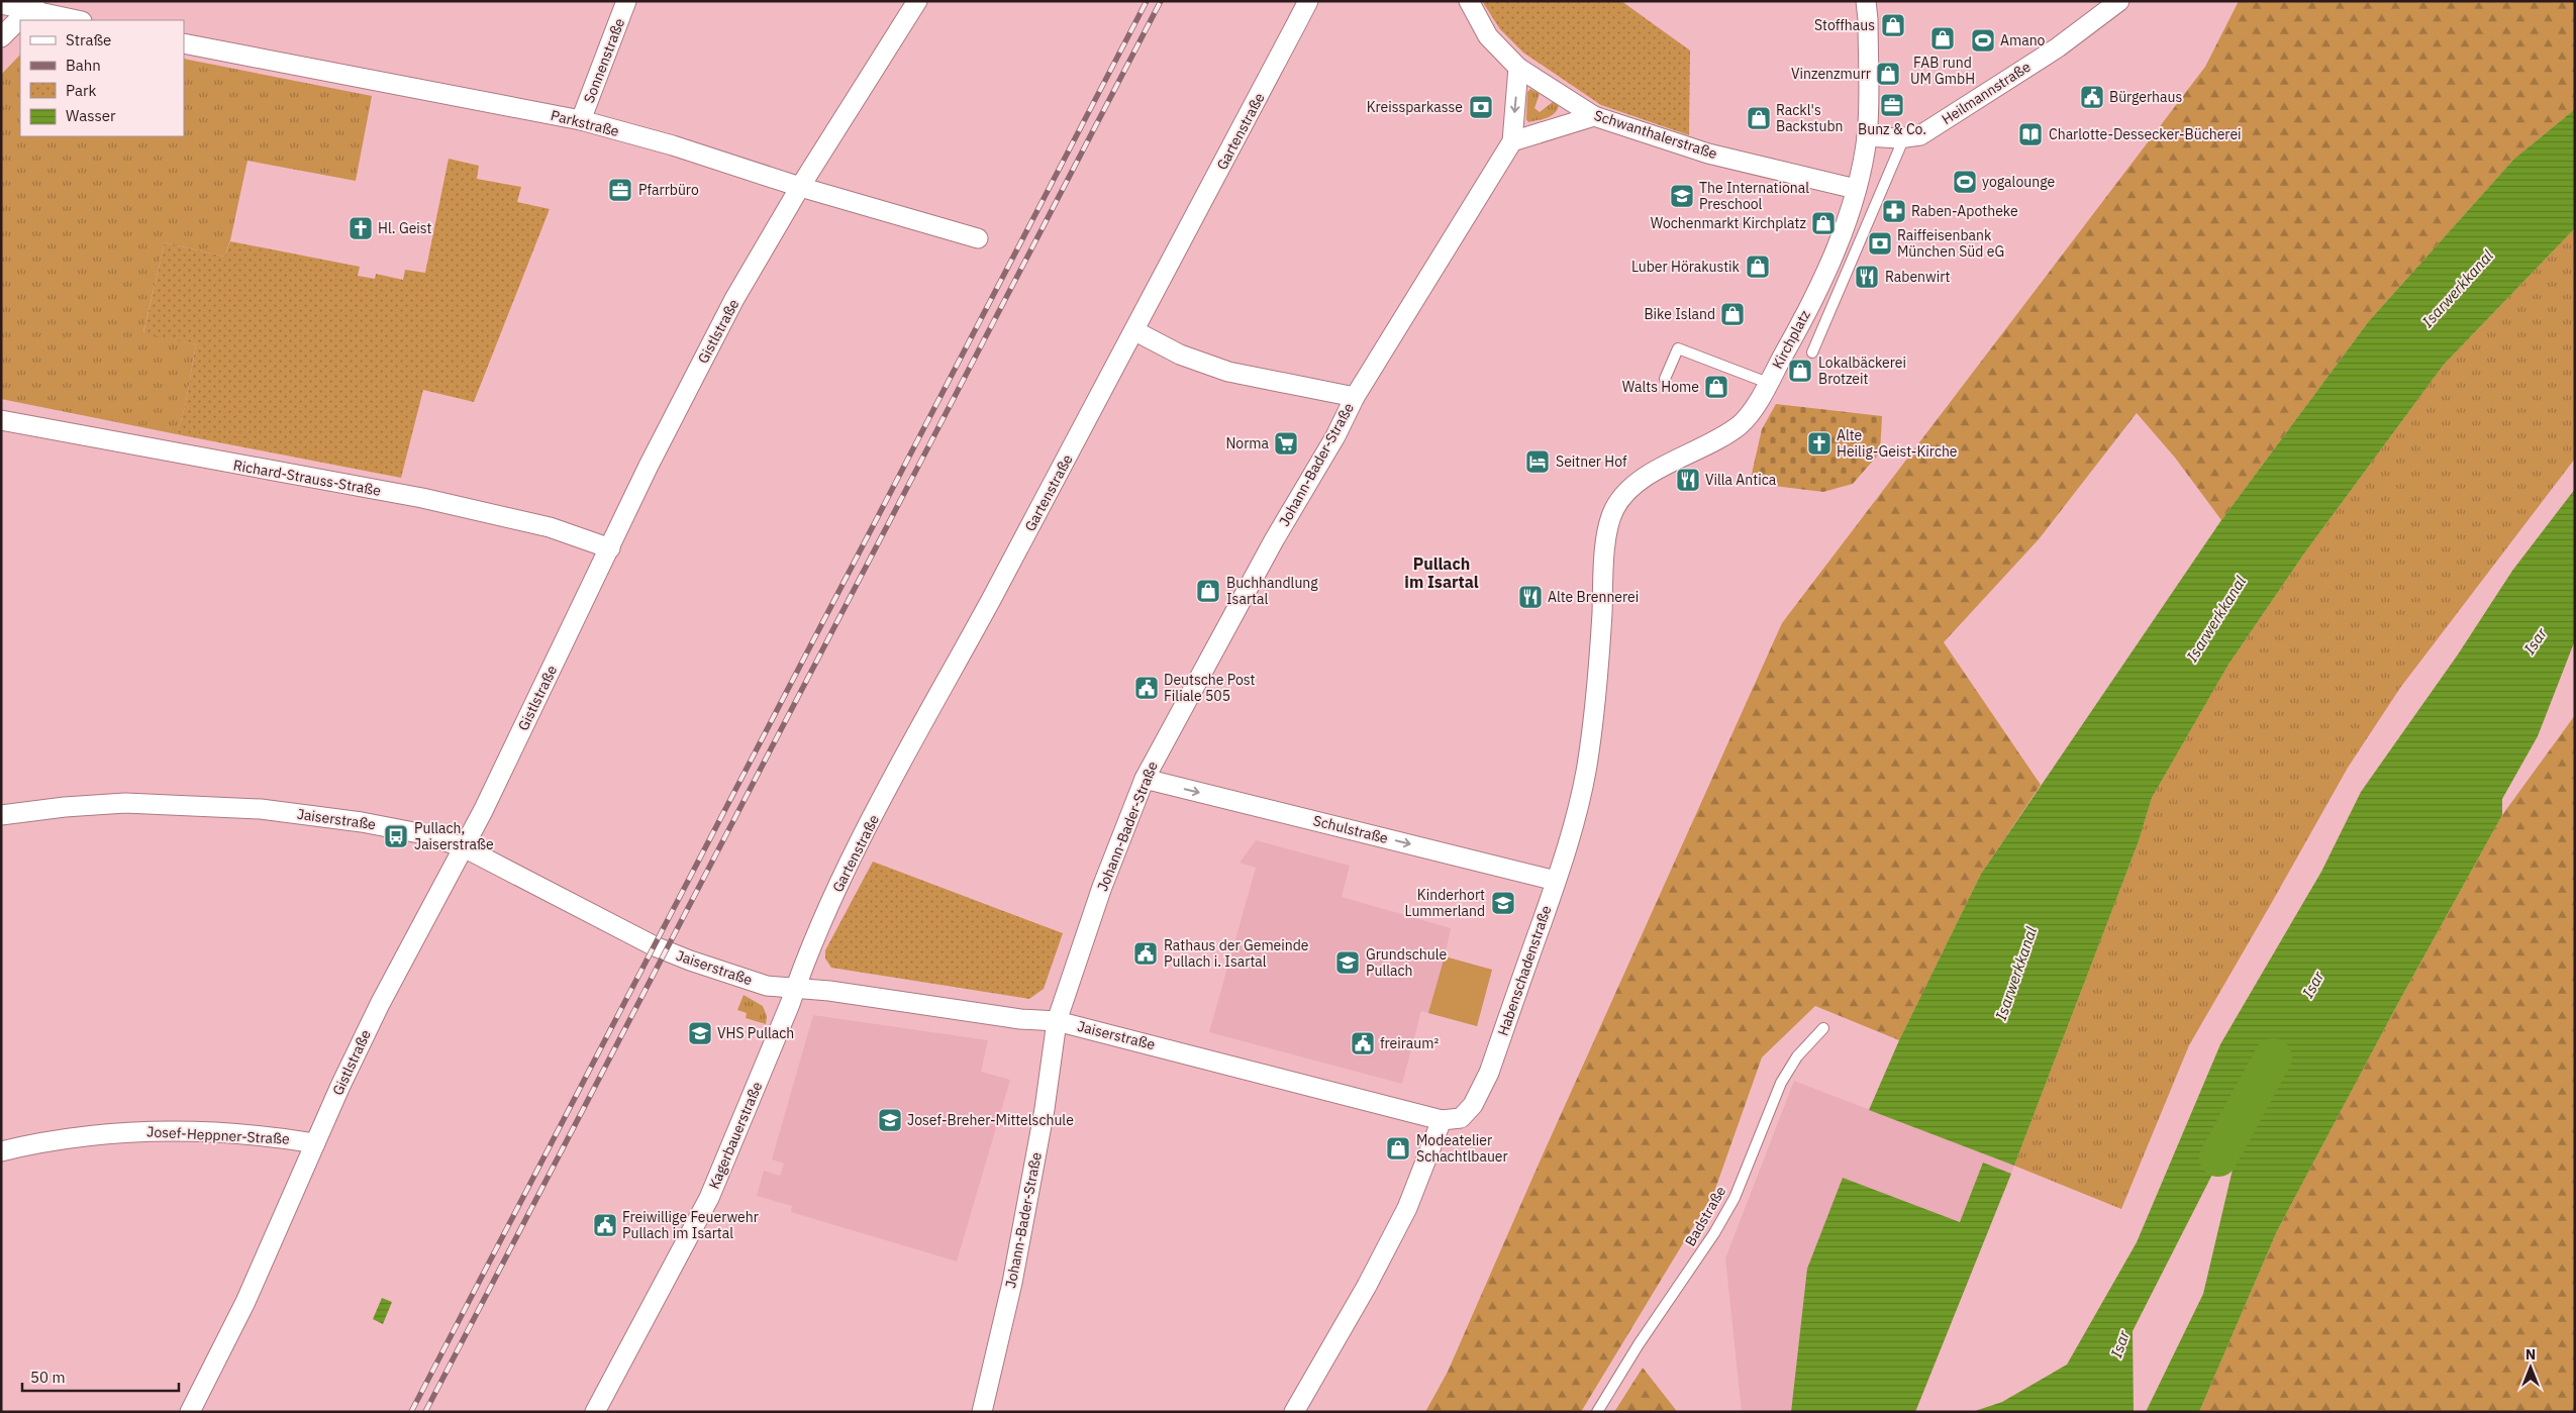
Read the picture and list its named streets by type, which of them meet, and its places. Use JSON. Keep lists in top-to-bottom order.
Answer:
{
  "streets": {
    "street": [
      "Sonnenstraße",
      "Heilmannstraße",
      "Parkstraße",
      "Gartenstraße",
      "Schwanthalerstraße",
      "Gistlstraße",
      "Kirchplatz",
      "Johann-Bader-Straße",
      "Richard-Strauss-Straße",
      "Jaiserstraße",
      "Schulstraße",
      "Habenschadenstraße",
      "Josef-Heppner-Straße",
      "Kagerbauerstraße"
    ],
    "lane": ["Badstraße"]
  },
  "crossings": [
    ["Sonnenstraße", "Parkstraße"],
    ["Heilmannstraße", "Kirchplatz"],
    ["Parkstraße", "Gistlstraße"],
    ["Gartenstraße", "Jaiserstraße"],
    ["Gartenstraße", "Kagerbauerstraße"],
    ["Schwanthalerstraße", "Kirchplatz"],
    ["Schwanthalerstraße", "Johann-Bader-Straße"],
    ["Gistlstraße", "Richard-Strauss-Straße"],
    ["Gistlstraße", "Jaiserstraße"],
    ["Gistlstraße", "Josef-Heppner-Straße"],
    ["Kirchplatz", "Habenschadenstraße"],
    ["Johann-Bader-Straße", "Jaiserstraße"],
    ["Johann-Bader-Straße", "Schulstraße"],
    ["Jaiserstraße", "Habenschadenstraße"],
    ["Jaiserstraße", "Kagerbauerstraße"],
    ["Schulstraße", "Habenschadenstraße"]
  ],
  "one_way": ["Schulstraße"],
  "districts": ["Pullach im Isartal"],
  "water": ["Isarwerkkanal", "Isar"],
  "places": {
    "shop": [
      "Stoffhaus",
      "FAB rund UM GmbH",
      "Vinzenzmurr",
      "Rackl's Backstubn",
      "Wochenmarkt Kirchplatz",
      "Luber Hörakustik",
      "Bike Island",
      "Lokalbäckerei Brotzeit",
      "Walts Home",
      "Buchhandlung Isartal",
      "Modeatelier Schachtlbauer"
    ],
    "sports": ["Amano", "yogalounge"],
    "public building": [
      "Bürgerhaus",
      "Deutsche Post Filiale 505",
      "Rathaus der Gemeinde Pullach i. Isartal",
      "freiraum²",
      "Freiwillige Feuerwehr Pullach im Isartal"
    ],
    "office": ["Bunz & Co.", "Pfarrbüro"],
    "bank": ["Kreissparkasse", "Raiffeisenbank München Süd eG"],
    "library": ["Charlotte-Dessecker-Bücherei"],
    "school or university": [
      "The International Preschool",
      "Kinderhort Lummerland",
      "Grundschule Pullach",
      "VHS Pullach",
      "Josef-Breher-Mittelschule"
    ],
    "pharmacy": ["Raben-Apotheke"],
    "church": ["Hl. Geist", "Alte Heilig-Geist-Kirche"],
    "restaurant": ["Rabenwirt", "Villa Antica", "Alte Brennerei"],
    "supermarket": ["Norma"],
    "hotel": ["Seitner Hof"],
    "bus stop": ["Pullach, Jaiserstraße"]
  },
  "legend": [
    "Straße",
    "Bahn",
    "Park",
    "Wasser"
  ],
  "scale_bar": "50 m",
  "north": "top"
}
